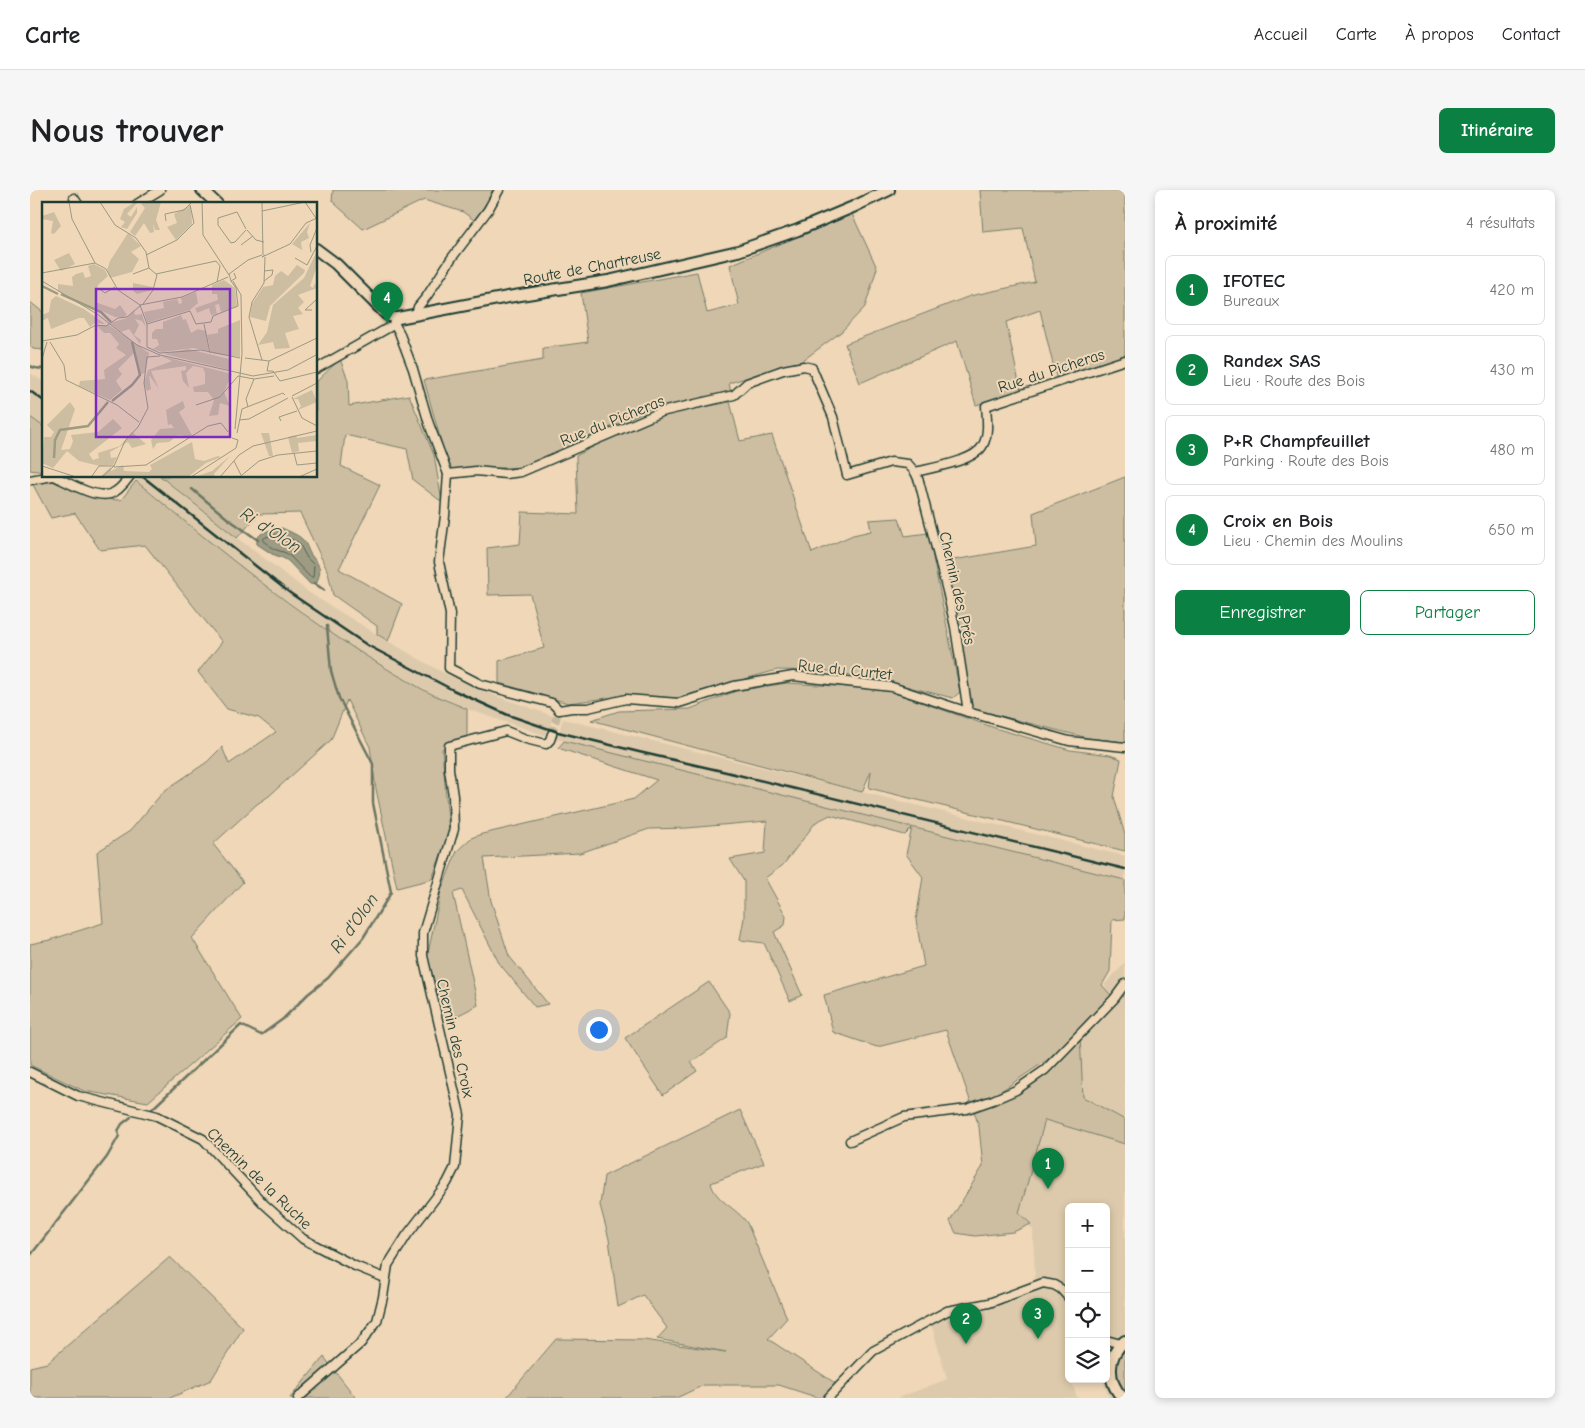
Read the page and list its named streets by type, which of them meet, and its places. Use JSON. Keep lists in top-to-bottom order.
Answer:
{
  "streets": {
    "main road": ["Route de Chartreuse"],
    "street": [
      "Rue du Picheras",
      "Chemin des Prés",
      "Rue du Curtet",
      "Chemin des Croix",
      "Chemin de la Ruche"
    ]
  },
  "crossings": [
    ["Rue du Picheras", "Chemin des Prés"],
    ["Rue du Picheras", "Rue du Curtet"],
    ["Chemin des Prés", "Rue du Curtet"],
    ["Chemin des Croix", "Chemin de la Ruche"]
  ],
  "water": ["Ri d'Olon"],
  "page": {
    "header": "Carte",
    "nav": [
      "Accueil",
      "Carte",
      "À propos",
      "Contact"
    ],
    "buttons": [
      "Itinéraire",
      ["Enregistrer", "Partager"]
    ],
    "title": "Nous trouver",
    "heading": ["À proximité", "4 résultats"],
    "list": [
      {
        "mark": "1",
        "name": "IFOTEC",
        "note": "Bureaux",
        "value": "420 m"
      },
      {
        "mark": "2",
        "name": "Randex SAS",
        "note": "Lieu · Route des Bois",
        "value": "430 m"
      },
      {
        "mark": "3",
        "name": "P+R Champfeuillet",
        "note": "Parking · Route des Bois",
        "value": "480 m"
      },
      {
        "mark": "4",
        "name": "Croix en Bois",
        "note": "Lieu · Chemin des Moulins",
        "value": "650 m"
      }
    ],
    "pins": [
      "4",
      "1",
      "3",
      "2"
    ],
    "map_buttons": ["+", "−"]
  }
}
